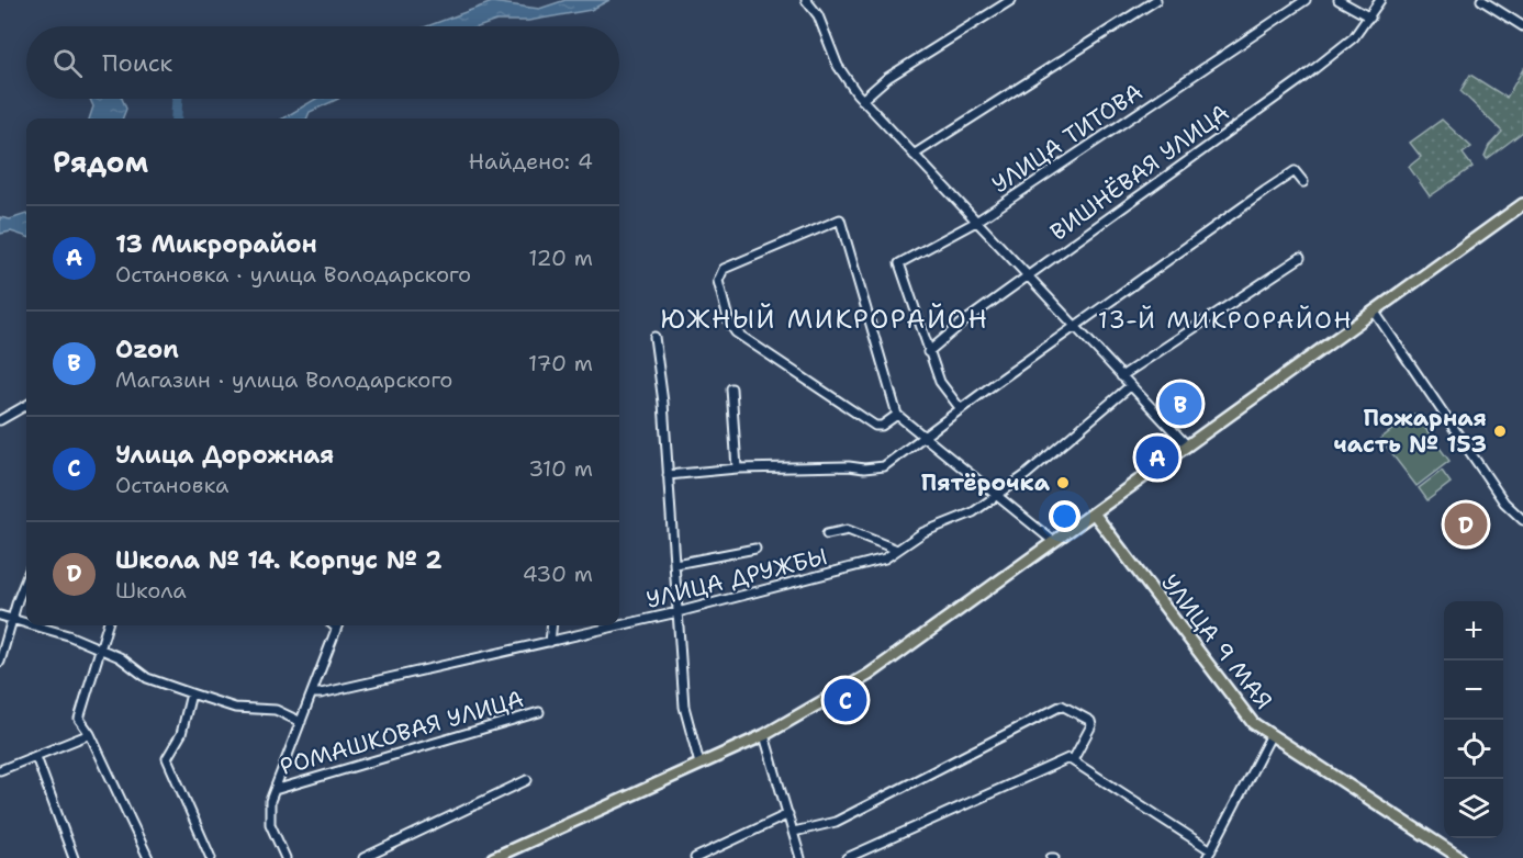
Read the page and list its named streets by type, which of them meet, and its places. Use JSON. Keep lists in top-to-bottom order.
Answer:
{
  "streets": {
    "main road": ["УЛИЦА 9 МАЯ"],
    "street": [
      "УЛИЦА ТИТОВА",
      "ВИШНЁВАЯ УЛИЦА",
      "УЛИЦА ДРУЖБЫ",
      "РОМАШКОВАЯ УЛИЦА"
    ]
  },
  "crossings": [
    ["УЛИЦА ТИТОВА", "ВИШНЁВАЯ УЛИЦА"]
  ],
  "districts": ["ЮЖНЫЙ МИКРОРАЙОН", "13-Й МИКРОРАЙОН"],
  "places": ["Пожарная часть № 153", "Пятёрочка"],
  "page": {
    "search": "Поиск",
    "heading": ["Рядом", "Найдено: 4"],
    "list": [
      {
        "mark": "A",
        "name": "13 Микрорайон",
        "note": "Остановка · улица Володарского",
        "value": "120 m"
      },
      {
        "mark": "B",
        "name": "Ozon",
        "note": "Магазин · улица Володарского",
        "value": "170 m"
      },
      {
        "mark": "C",
        "name": "Улица Дорожная",
        "note": "Остановка",
        "value": "310 m"
      },
      {
        "mark": "D",
        "name": "Школа № 14. Корпус № 2",
        "note": "Школа",
        "value": "430 m"
      }
    ],
    "pins": [
      "B",
      "A",
      "D",
      "C"
    ],
    "map_buttons": ["+", "−"]
  }
}
